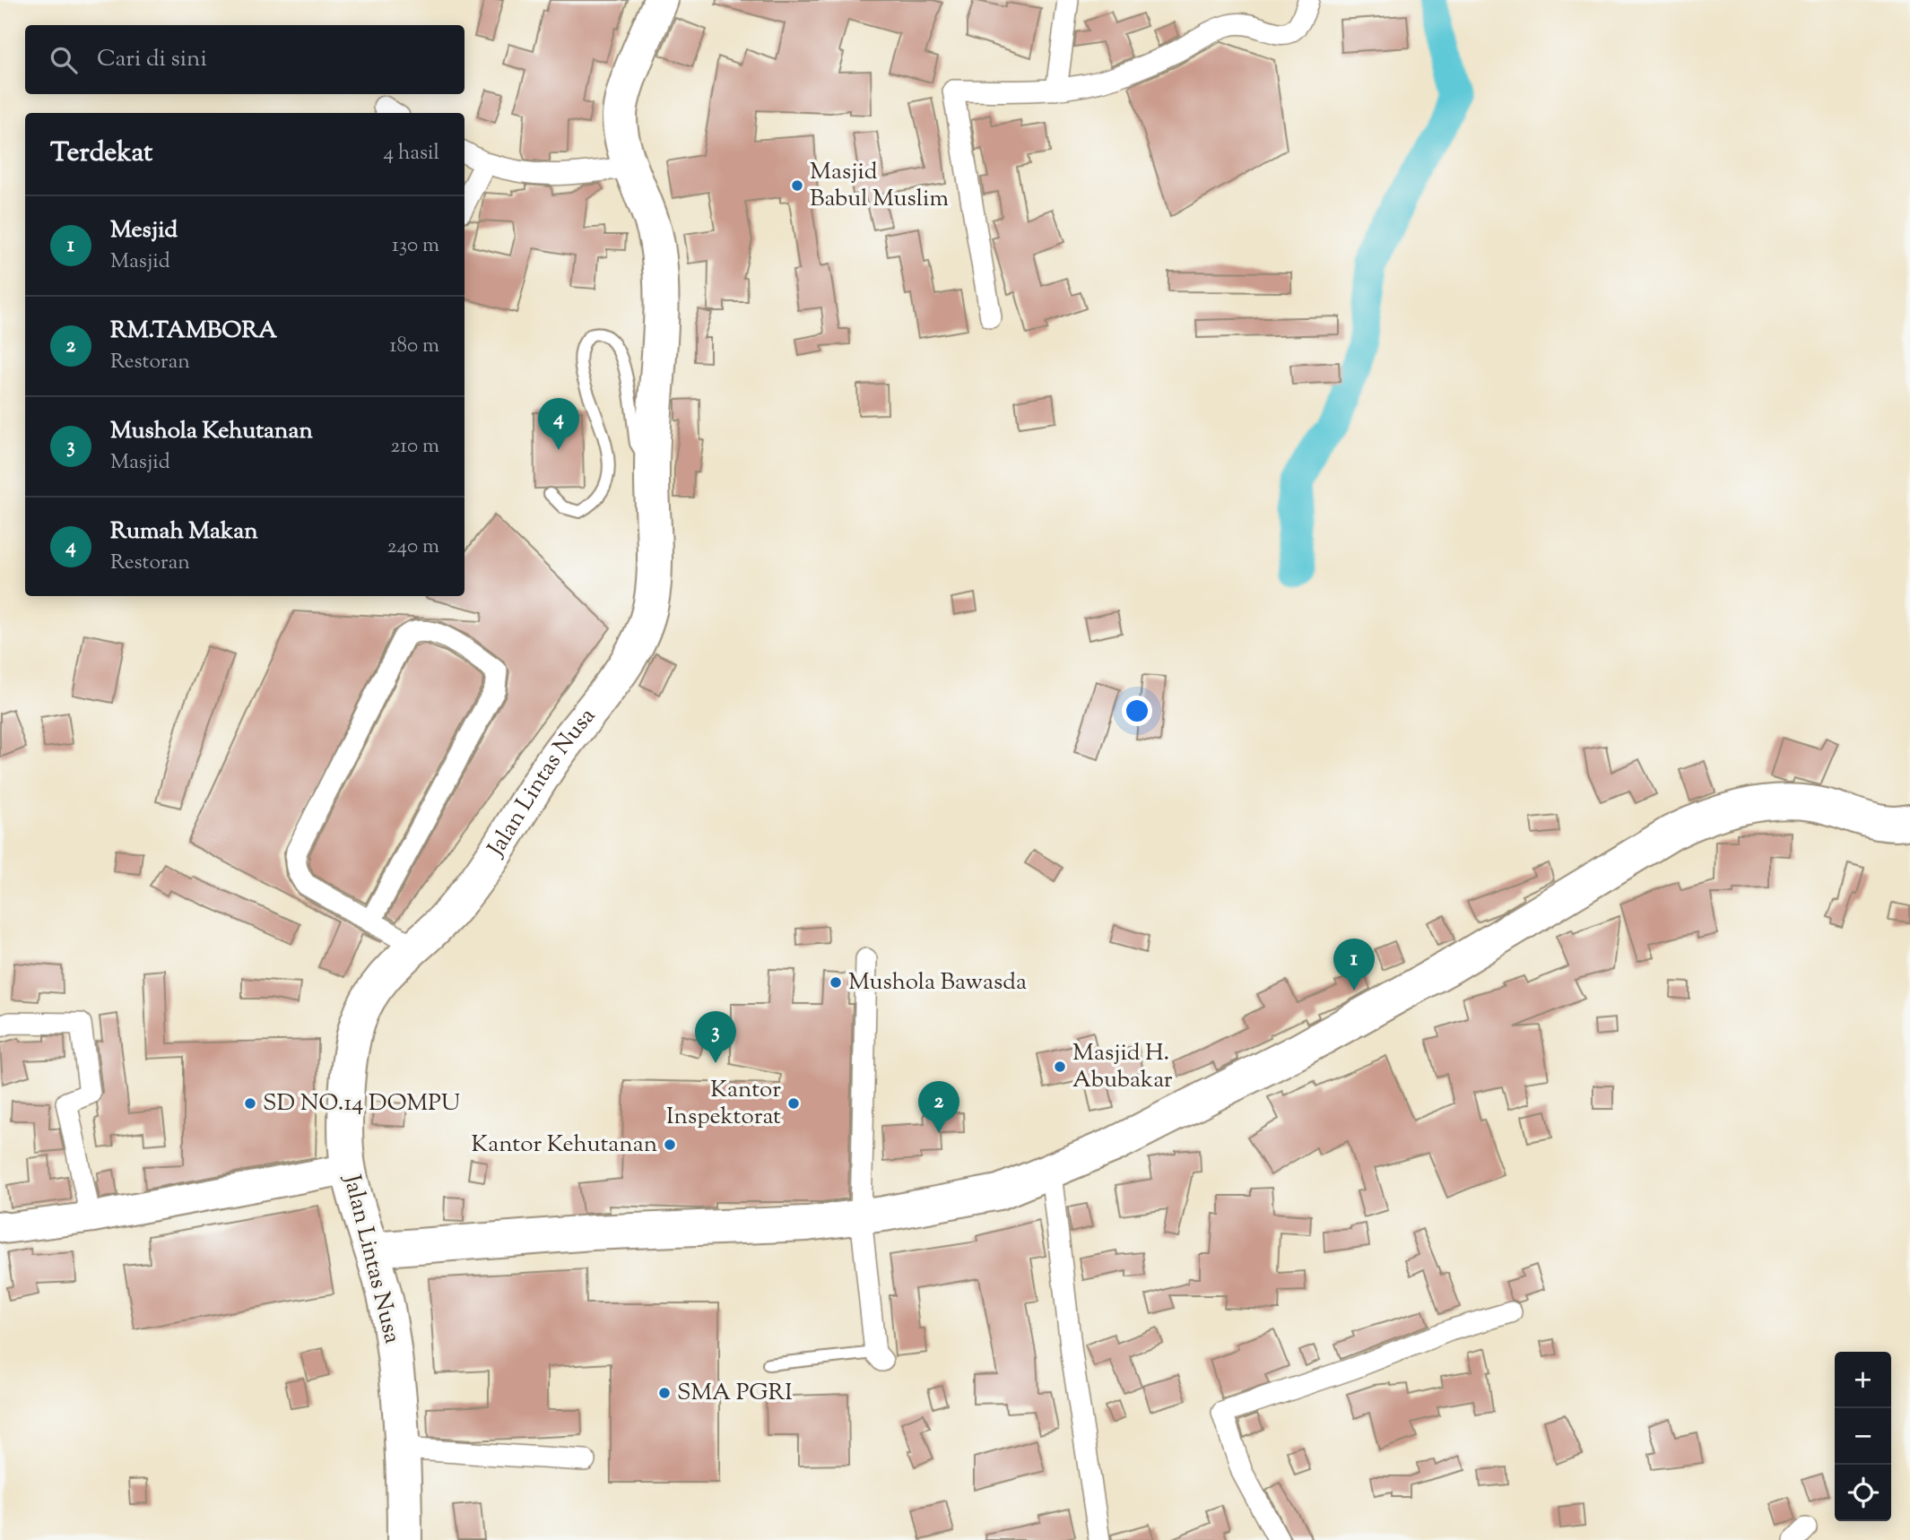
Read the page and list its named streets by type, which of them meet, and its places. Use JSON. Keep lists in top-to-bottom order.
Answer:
{
  "streets": {
    "highway": ["Jalan Lintas Nusa"]
  },
  "places": [
    "Masjid Babul Muslim",
    "Mushola Bawasda",
    "Masjid H. Abubakar",
    "SD NO.14 DOMPU",
    "Kantor Inspektorat",
    "Kantor Kehutanan",
    "SMA PGRI"
  ],
  "page": {
    "search": "Cari di sini",
    "heading": ["Terdekat", "4 hasil"],
    "list": [
      {
        "mark": "1",
        "name": "Mesjid",
        "note": "Masjid",
        "value": "130 m"
      },
      {
        "mark": "2",
        "name": "RM.TAMBORA",
        "note": "Restoran",
        "value": "180 m"
      },
      {
        "mark": "3",
        "name": "Mushola Kehutanan",
        "note": "Masjid",
        "value": "210 m"
      },
      {
        "mark": "4",
        "name": "Rumah Makan",
        "note": "Restoran",
        "value": "240 m"
      }
    ],
    "pins": [
      "4",
      "1",
      "3",
      "2"
    ],
    "map_buttons": ["+", "−"]
  }
}
